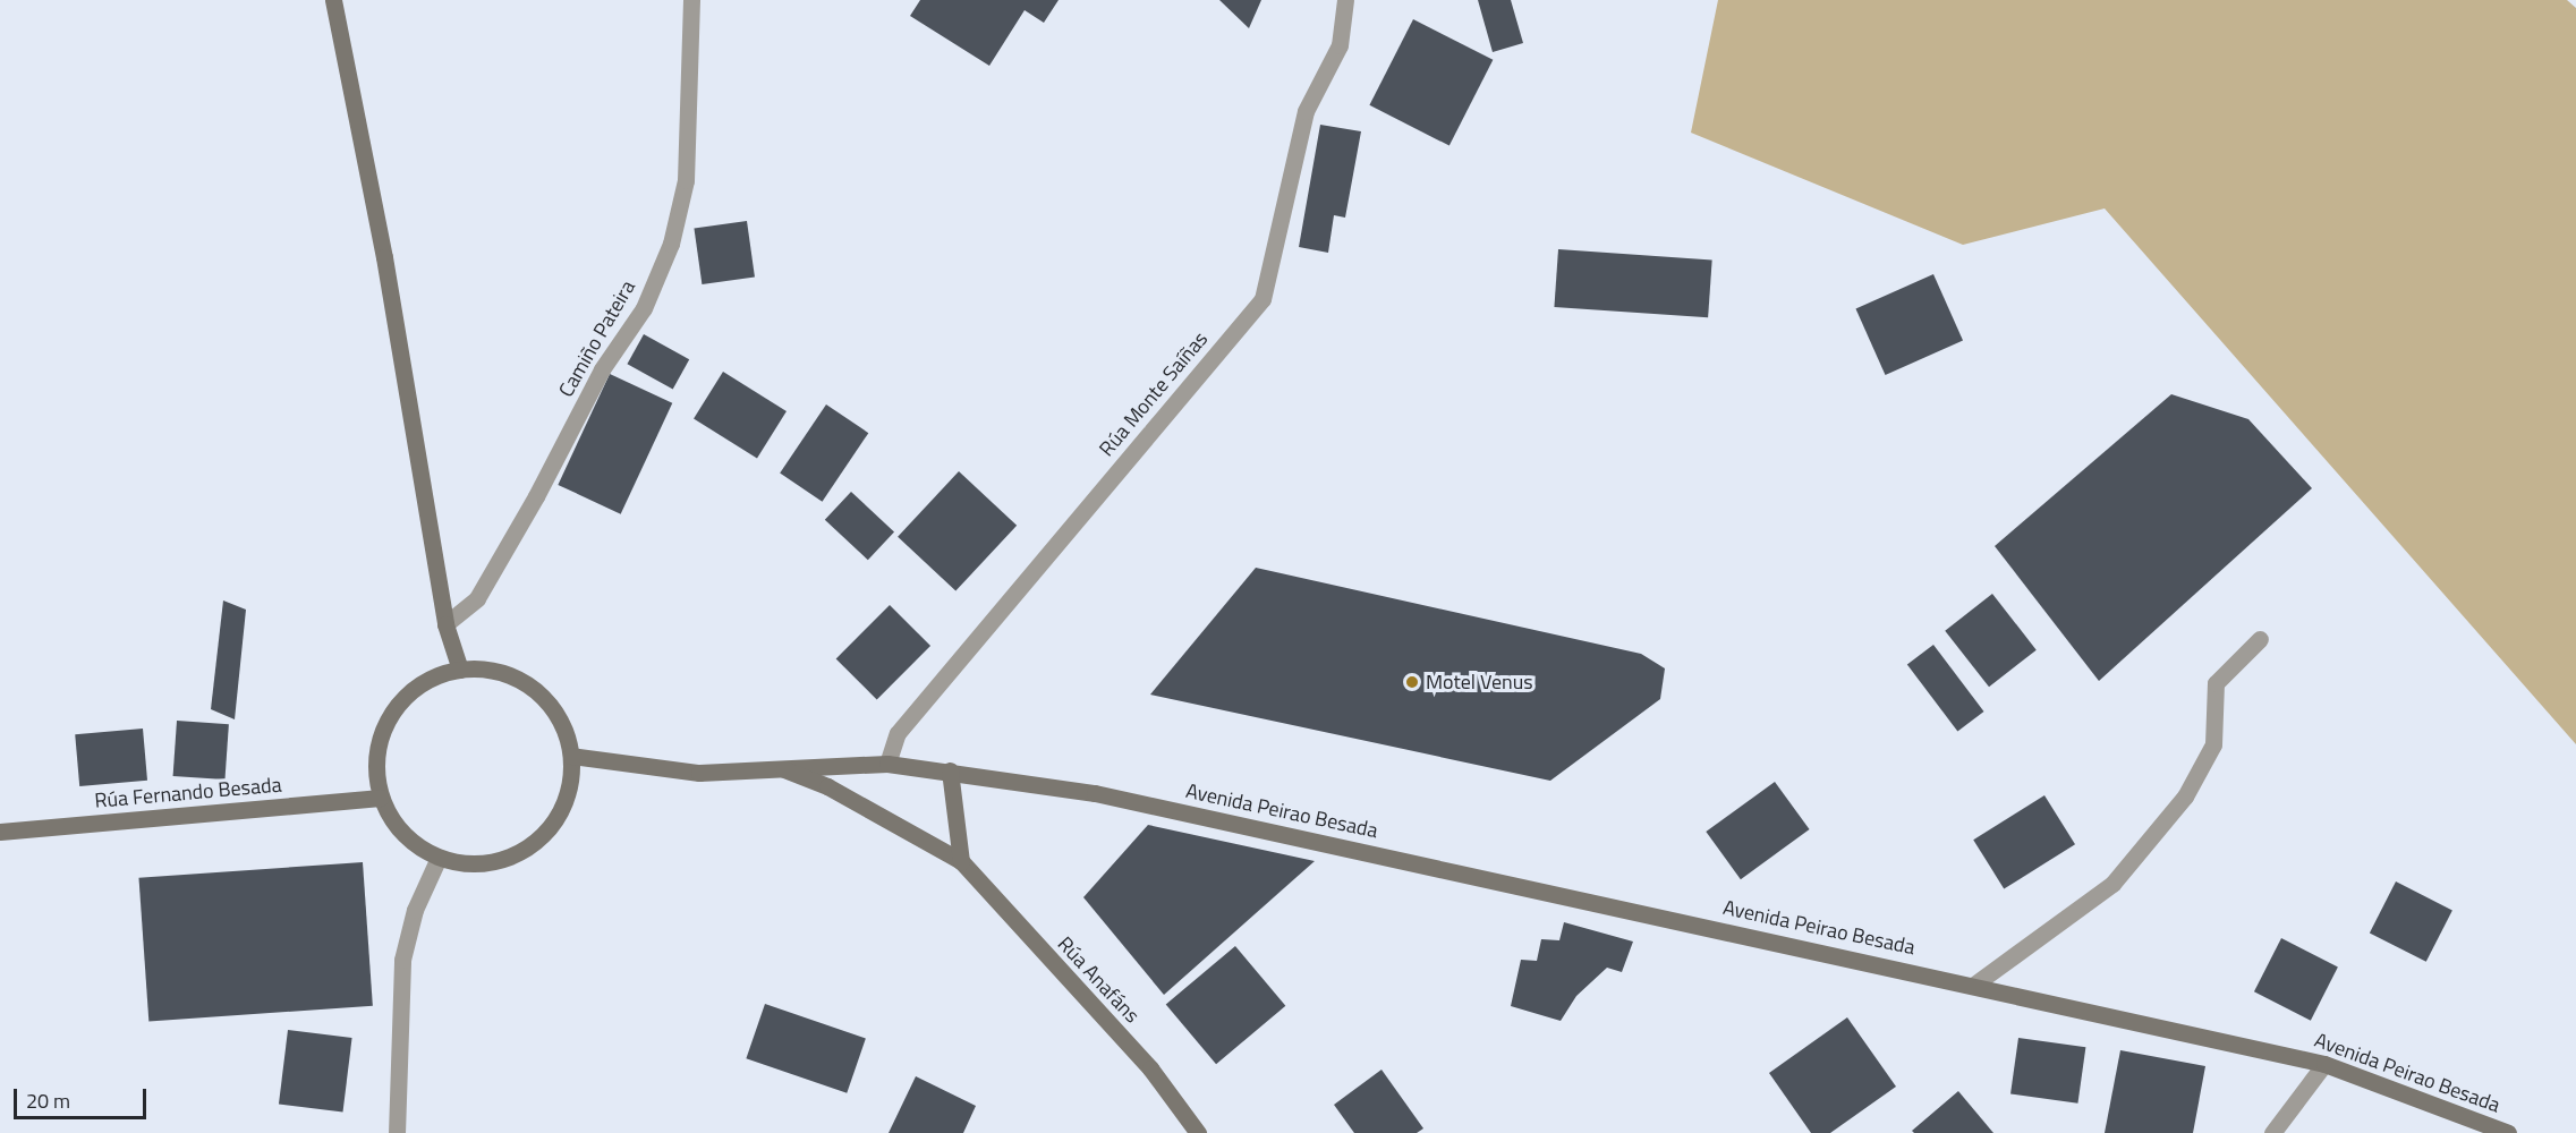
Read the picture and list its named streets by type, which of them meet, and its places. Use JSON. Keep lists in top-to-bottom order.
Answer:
{
  "streets": {
    "street": [
      "Camiño Pateira",
      "Rúa Monte Saíñas",
      "Rúa Fernando Besada",
      "Avenida Peirao Besada",
      "Rúa Anafáns"
    ]
  },
  "crossings": [
    ["Rúa Monte Saíñas", "Avenida Peirao Besada"],
    ["Rúa Fernando Besada", "Avenida Peirao Besada"],
    ["Avenida Peirao Besada", "Rúa Anafáns"]
  ],
  "places": ["Motel Venus"],
  "scale_bar": "20 m"
}
